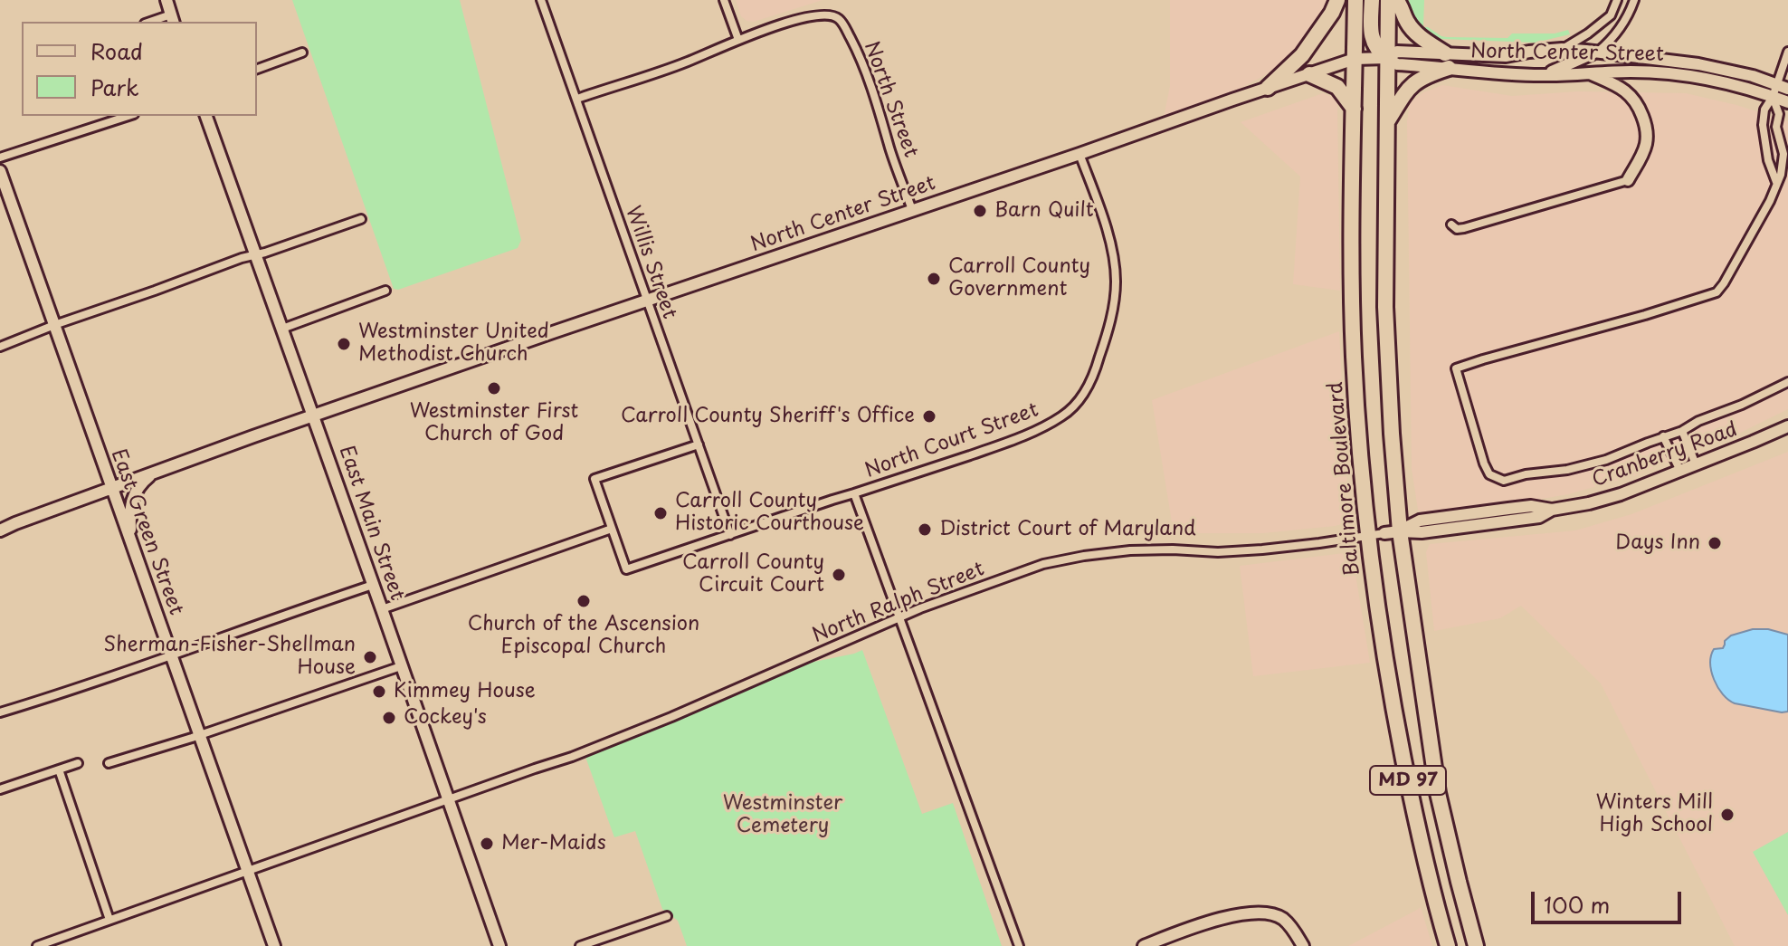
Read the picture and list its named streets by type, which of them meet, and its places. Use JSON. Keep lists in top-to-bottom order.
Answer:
{
  "streets": {
    "highway": ["Baltimore Boulevard", "MD 97"],
    "street": [
      "North Center Street",
      "North Street",
      "Willis Street",
      "North Court Street",
      "Cranberry Road",
      "East Main Street",
      "East Green Street",
      "North Ralph Street"
    ]
  },
  "crossings": [
    ["North Center Street", "North Street"],
    ["North Center Street", "Willis Street"],
    ["North Center Street", "North Court Street"],
    ["North Center Street", "Baltimore Boulevard"],
    ["North Center Street", "East Main Street"],
    ["North Center Street", "East Green Street"],
    ["North Center Street", "MD 97"],
    ["North Street", "Willis Street"],
    ["Willis Street", "North Court Street"],
    ["Cranberry Road", "North Ralph Street"],
    ["Cranberry Road", "MD 97"],
    ["Baltimore Boulevard", "North Ralph Street"],
    ["East Main Street", "North Ralph Street"],
    ["East Green Street", "North Ralph Street"],
    ["North Ralph Street", "MD 97"]
  ],
  "parks": ["Westminster Cemetery"],
  "places": [
    "Barn Quilt",
    "Carroll County Government",
    "Westminster United Methodist Church",
    "Westminster First Church of God",
    "Carroll County Sheriff's Office",
    "Carroll County Historic Courthouse",
    "District Court of Maryland",
    "Days Inn",
    "Carroll County Circuit Court",
    "Church of the Ascension Episcopal Church",
    "Sherman-Fisher-Shellman House",
    "Kimmey House",
    "Cockey's",
    "Winters Mill High School",
    "Mer-Maids"
  ],
  "legend": ["Road", "Park"],
  "scale_bar": "100 m"
}
